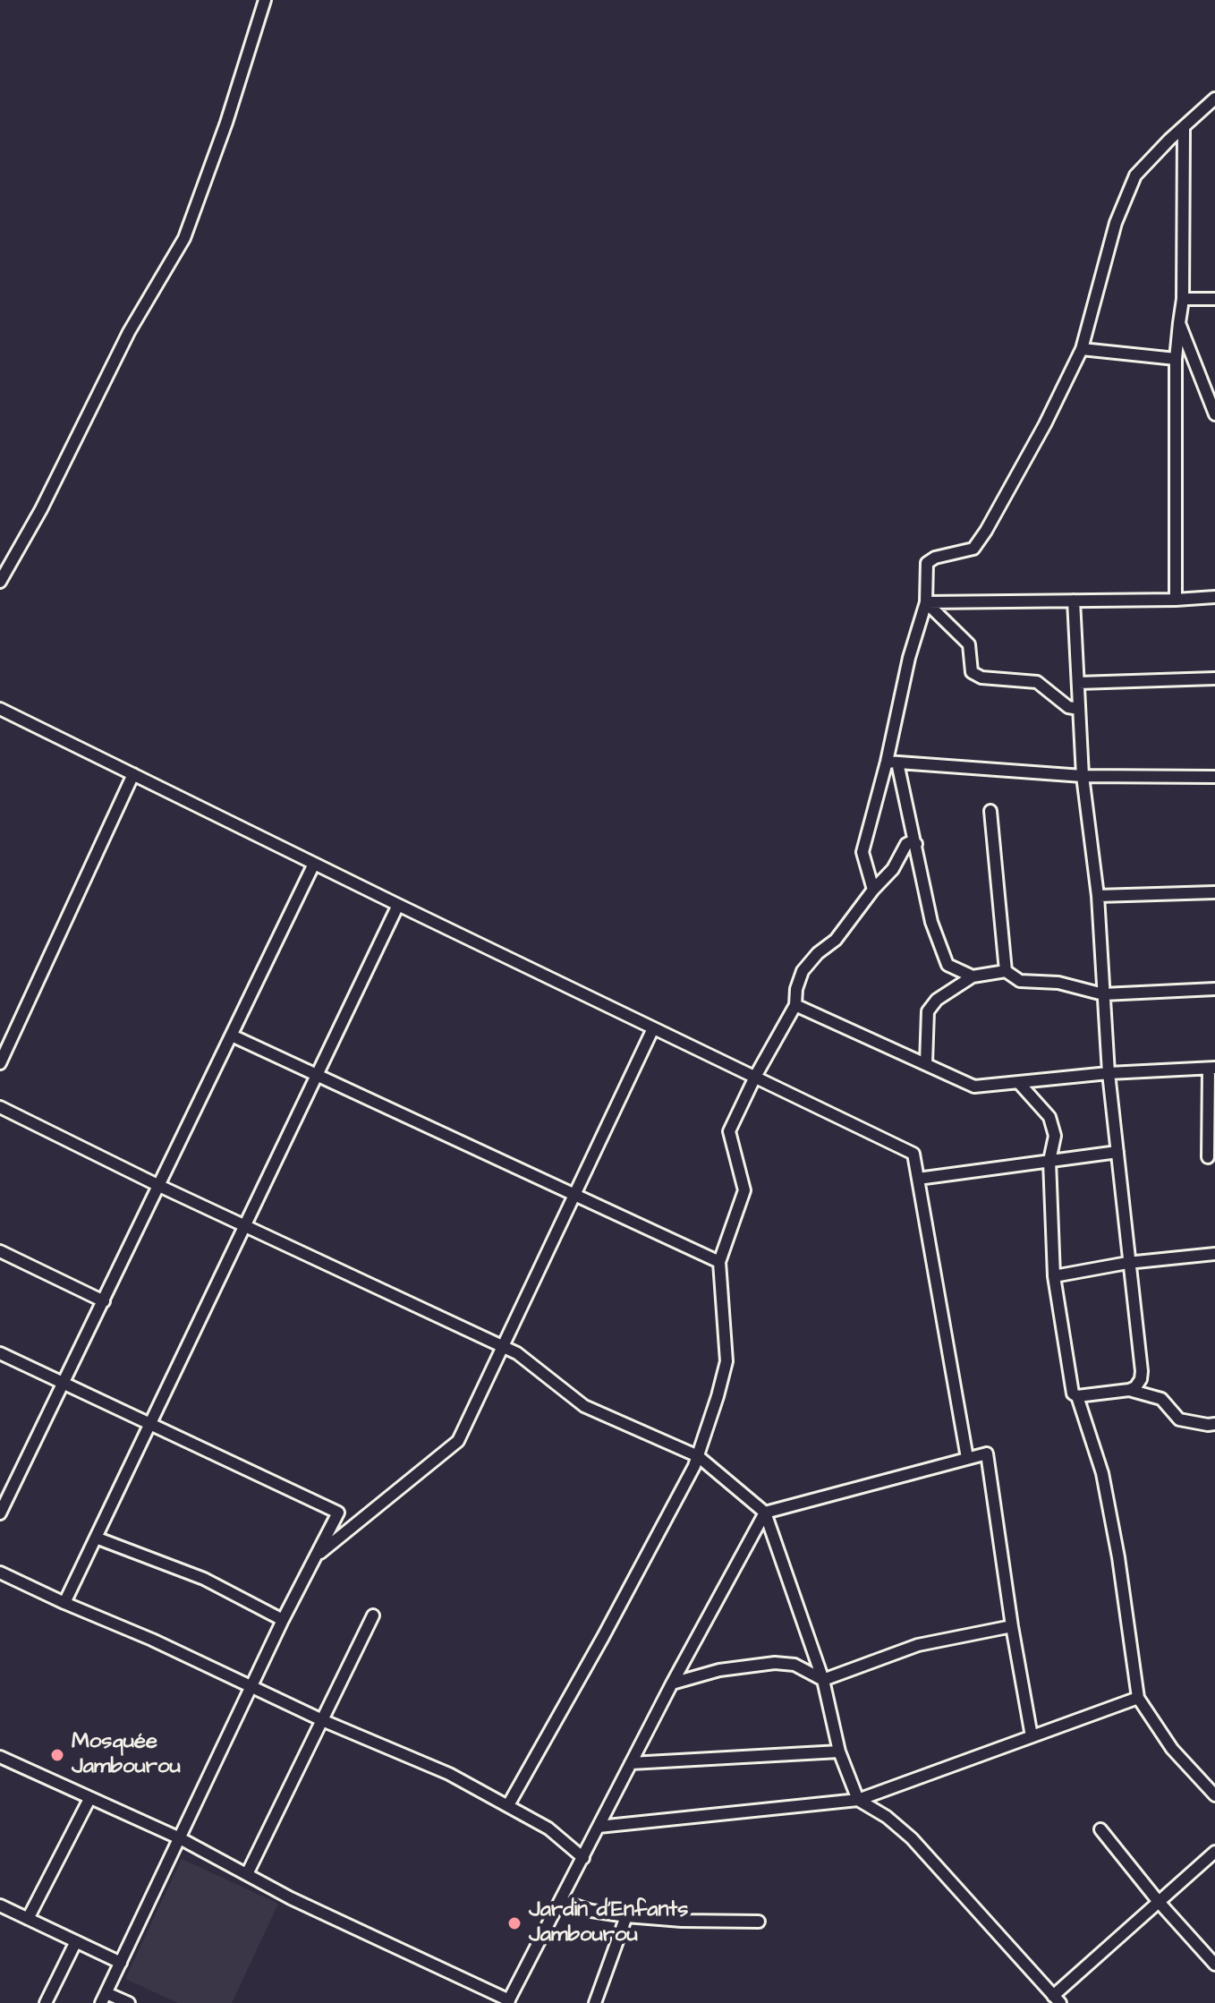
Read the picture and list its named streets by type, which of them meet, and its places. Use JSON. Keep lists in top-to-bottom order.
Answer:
{
  "places": ["Mosquée Jambourou", "Jardin d'Enfants Jambourou"]
}
